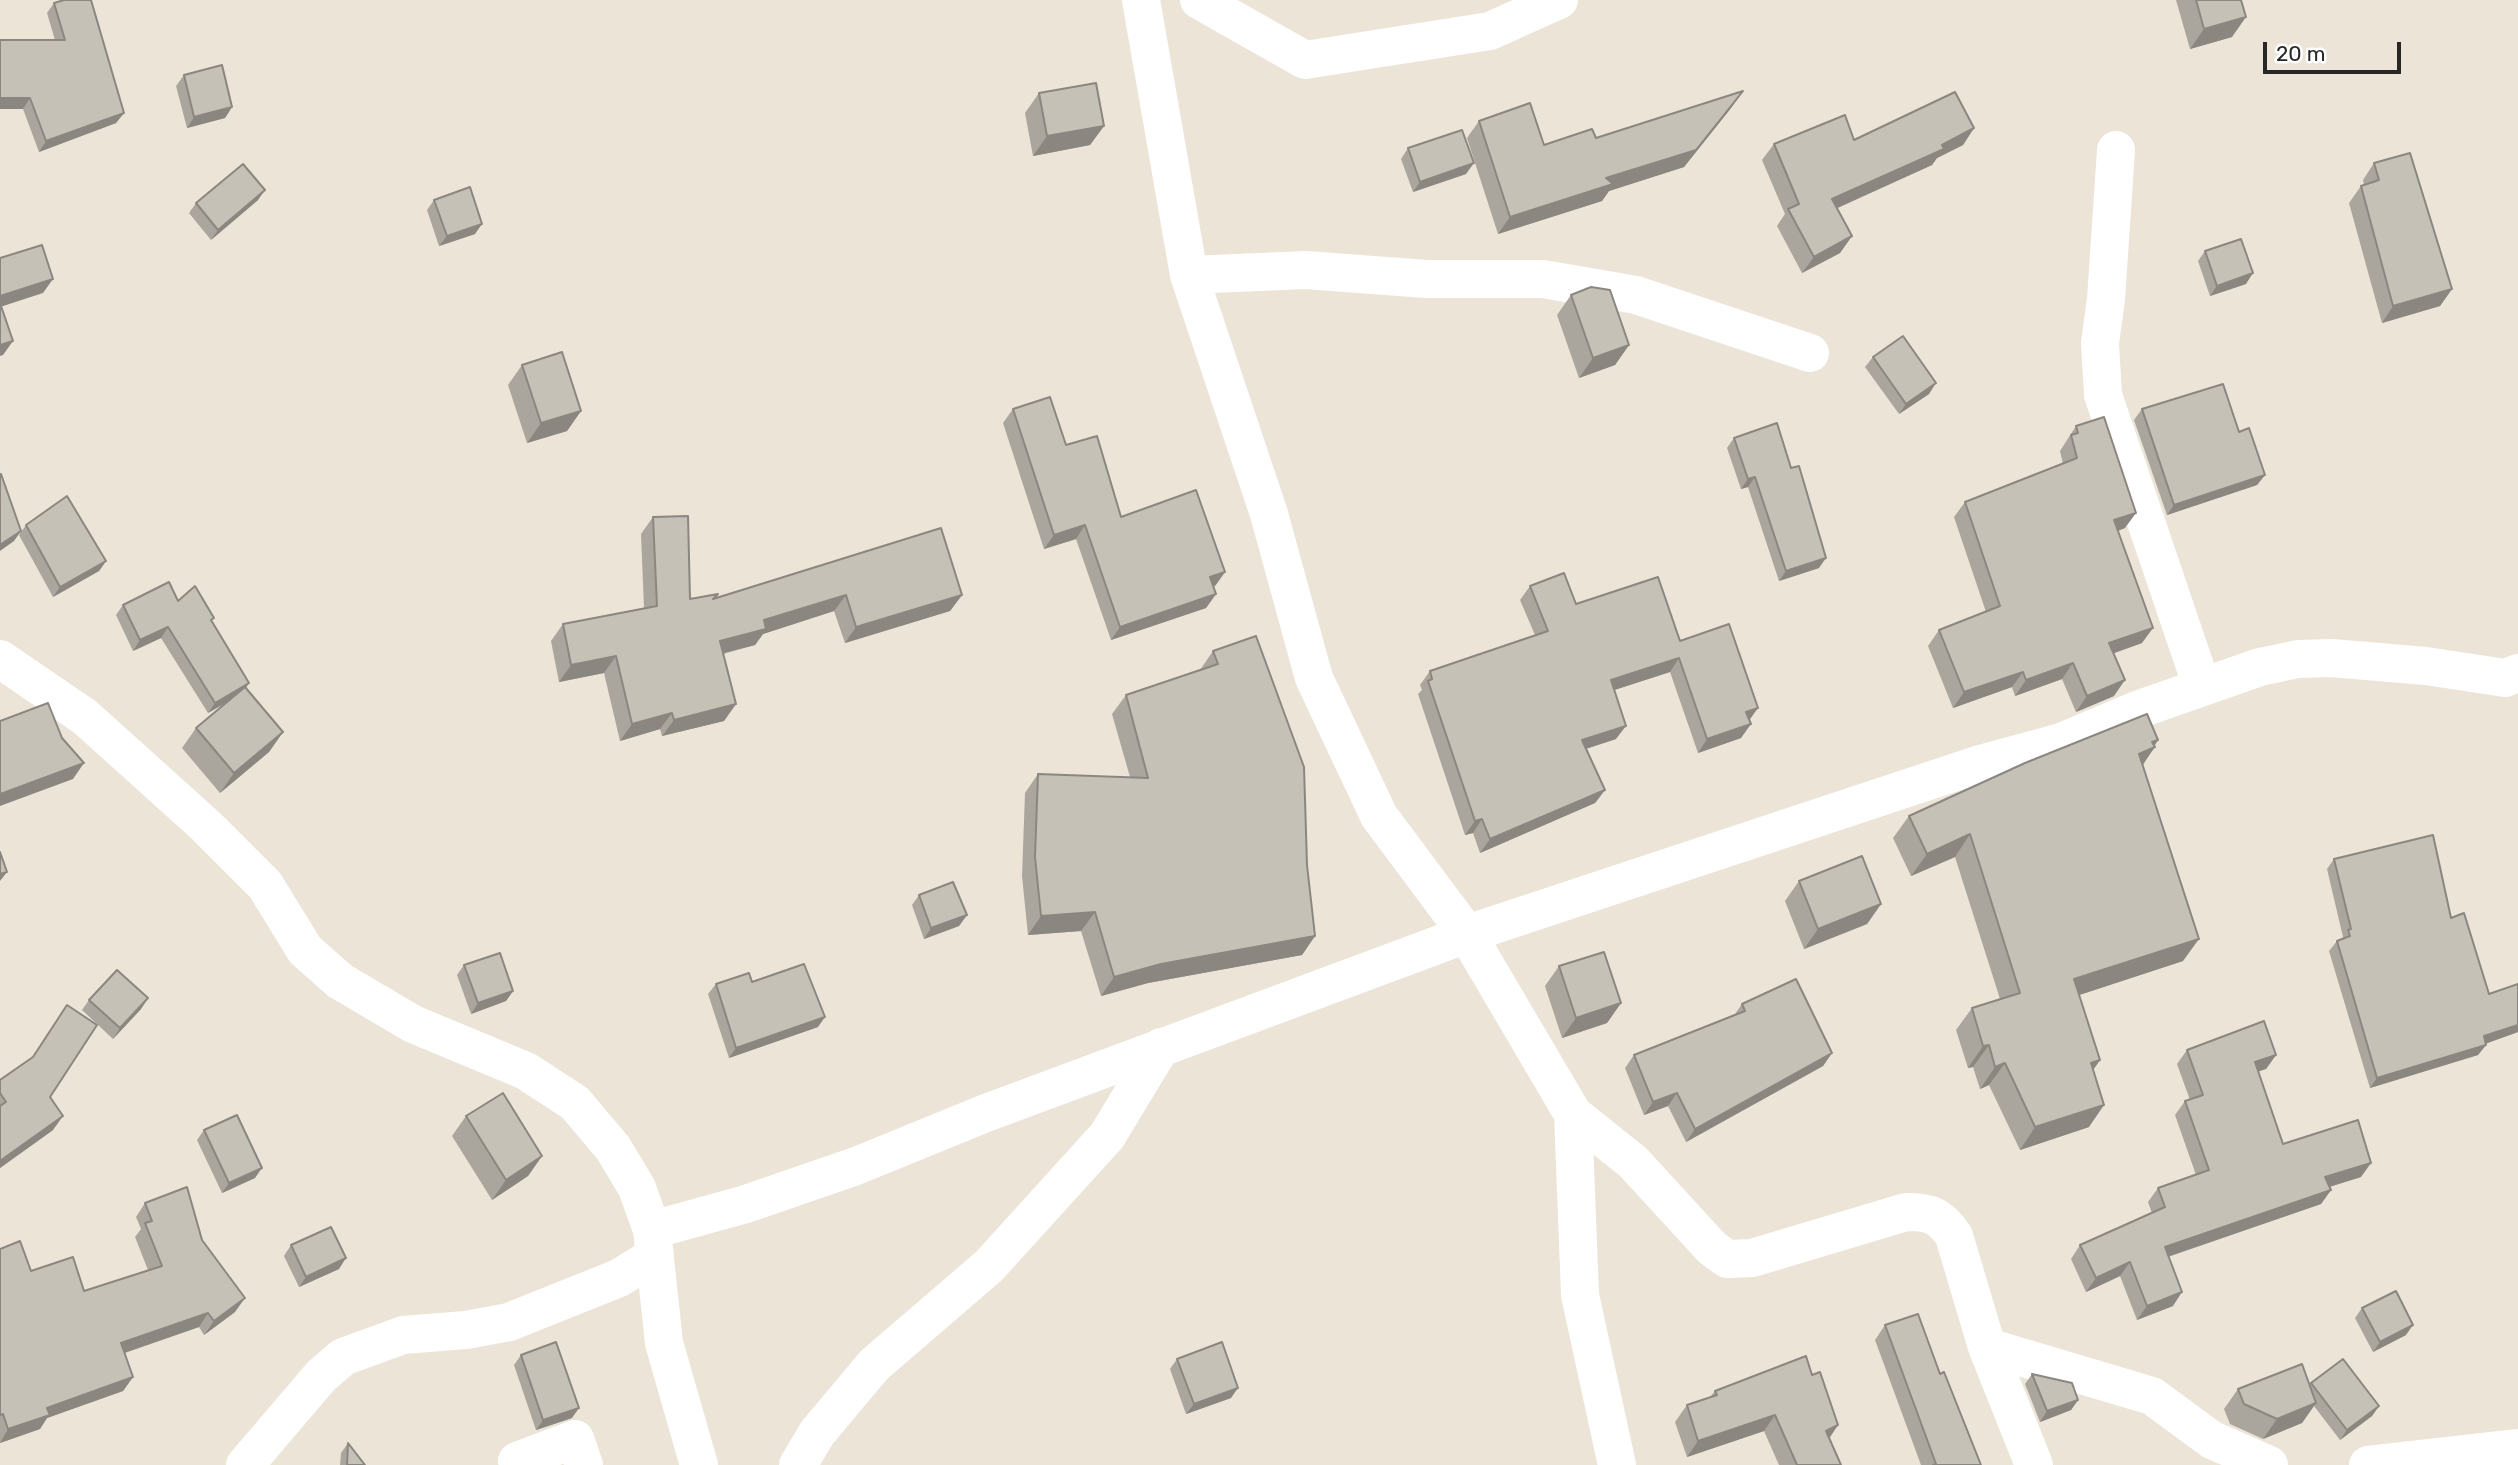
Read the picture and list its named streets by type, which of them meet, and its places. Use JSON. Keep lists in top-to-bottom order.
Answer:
{
  "scale_bar": "20 m"
}
